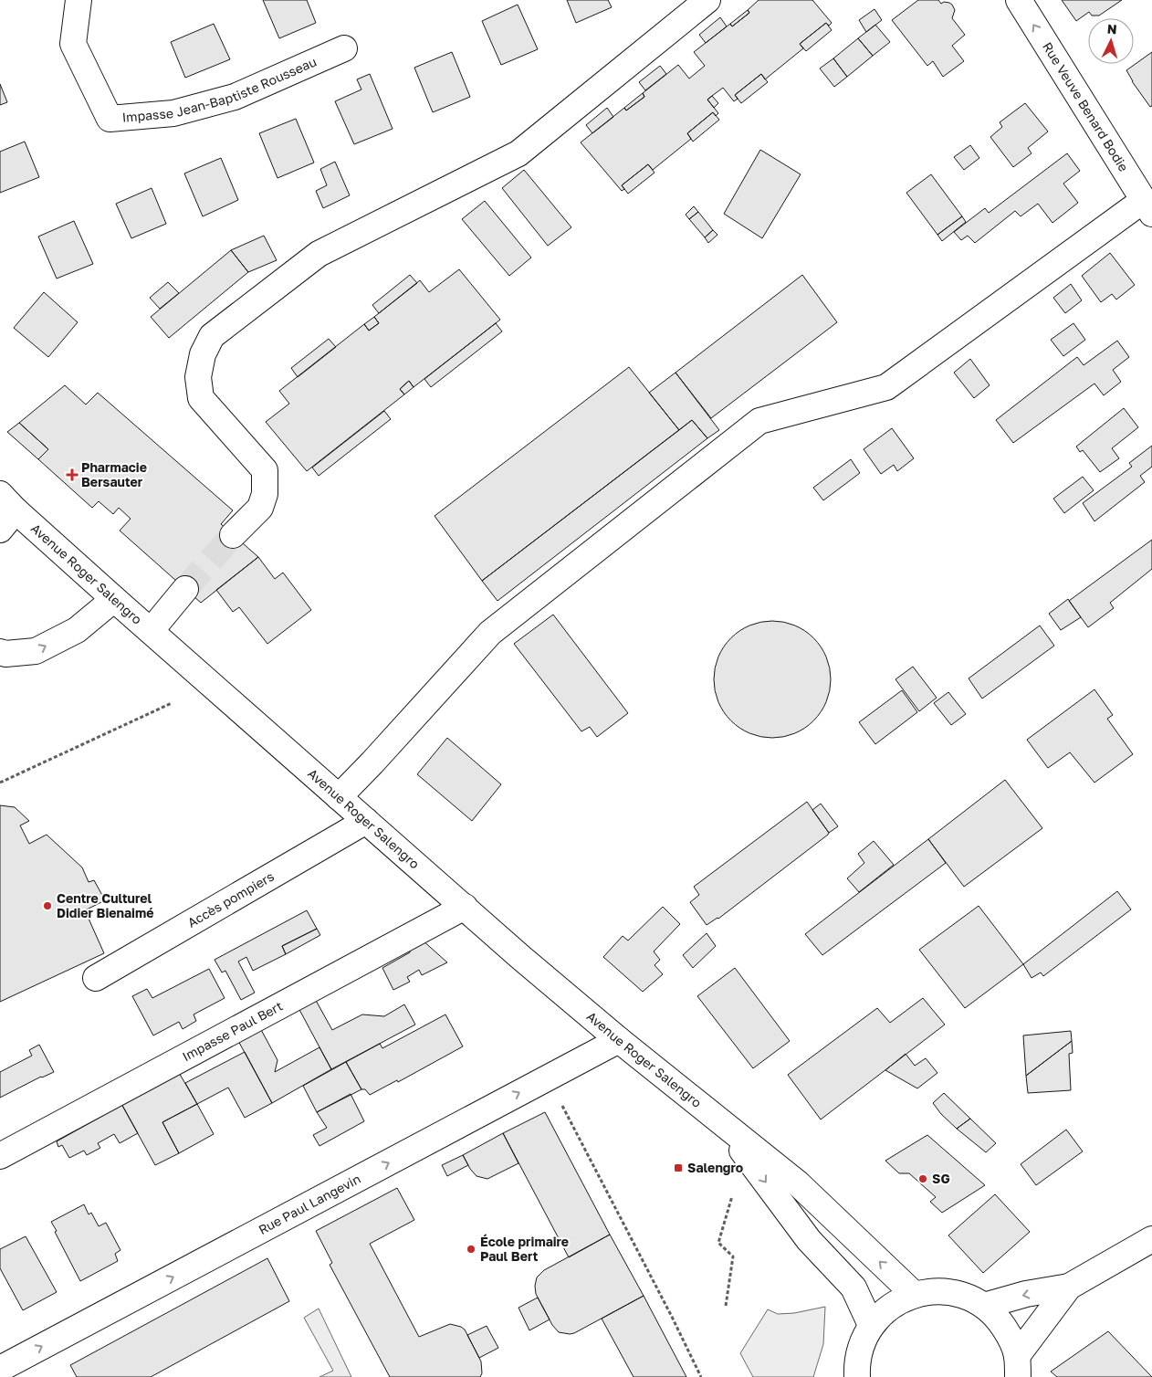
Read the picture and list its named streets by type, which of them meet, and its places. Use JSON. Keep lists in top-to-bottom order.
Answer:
{
  "streets": {
    "street": [
      "Impasse Jean-Baptiste Rousseau",
      "Rue Veuve Benard Bodie",
      "Avenue Roger Salengro",
      "Accès pompiers",
      "Impasse Paul Bert",
      "Rue Paul Langevin"
    ]
  },
  "crossings": [
    ["Avenue Roger Salengro", "Accès pompiers"],
    ["Avenue Roger Salengro", "Impasse Paul Bert"],
    ["Avenue Roger Salengro", "Rue Paul Langevin"]
  ],
  "one_way": ["Rue Veuve Benard Bodie", "Rue Paul Langevin"],
  "places": {
    "health": ["Pharmacie Bersauter"],
    "other": ["Centre Culturel Didier Bienaimé", "SG", "École primaire Paul Bert"],
    "transit": ["Salengro"]
  },
  "north": "top"
}
